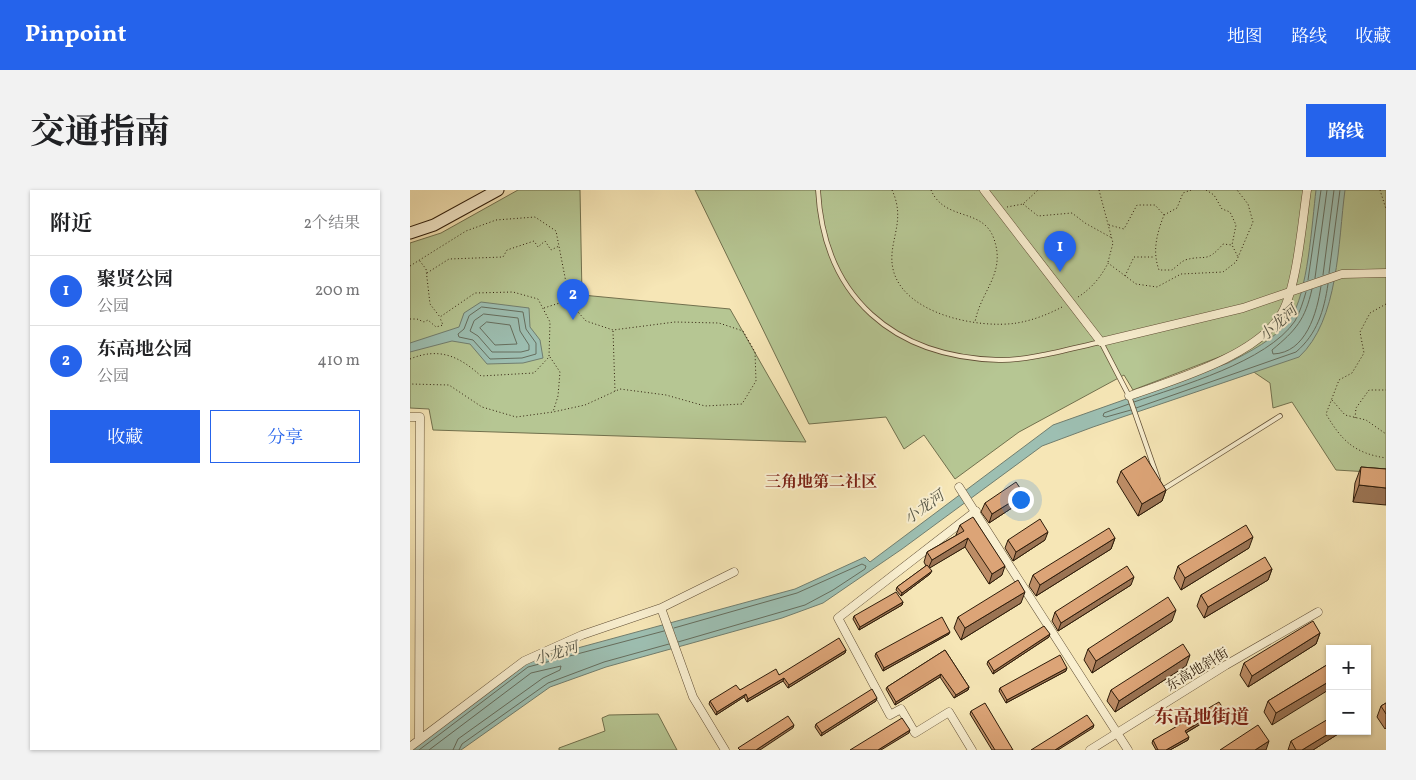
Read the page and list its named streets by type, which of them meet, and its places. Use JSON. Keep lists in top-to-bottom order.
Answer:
{
  "streets": {
    "street": ["东高地斜街"]
  },
  "districts": ["三角地第二社区", "东高地街道"],
  "water": ["小龙河"],
  "page": {
    "header": "Pinpoint",
    "nav": ["地图", "路线", "收藏"],
    "title": "交通指南",
    "buttons": [
      "路线",
      ["收藏", "分享"]
    ],
    "heading": ["附近", "2个结果"],
    "pins": ["1", "2"],
    "list": [
      {
        "mark": "1",
        "name": "聚贤公园",
        "note": "公园",
        "value": "200 m"
      },
      {
        "mark": "2",
        "name": "东高地公园",
        "note": "公园",
        "value": "410 m"
      }
    ],
    "map_buttons": ["+", "−"]
  }
}
